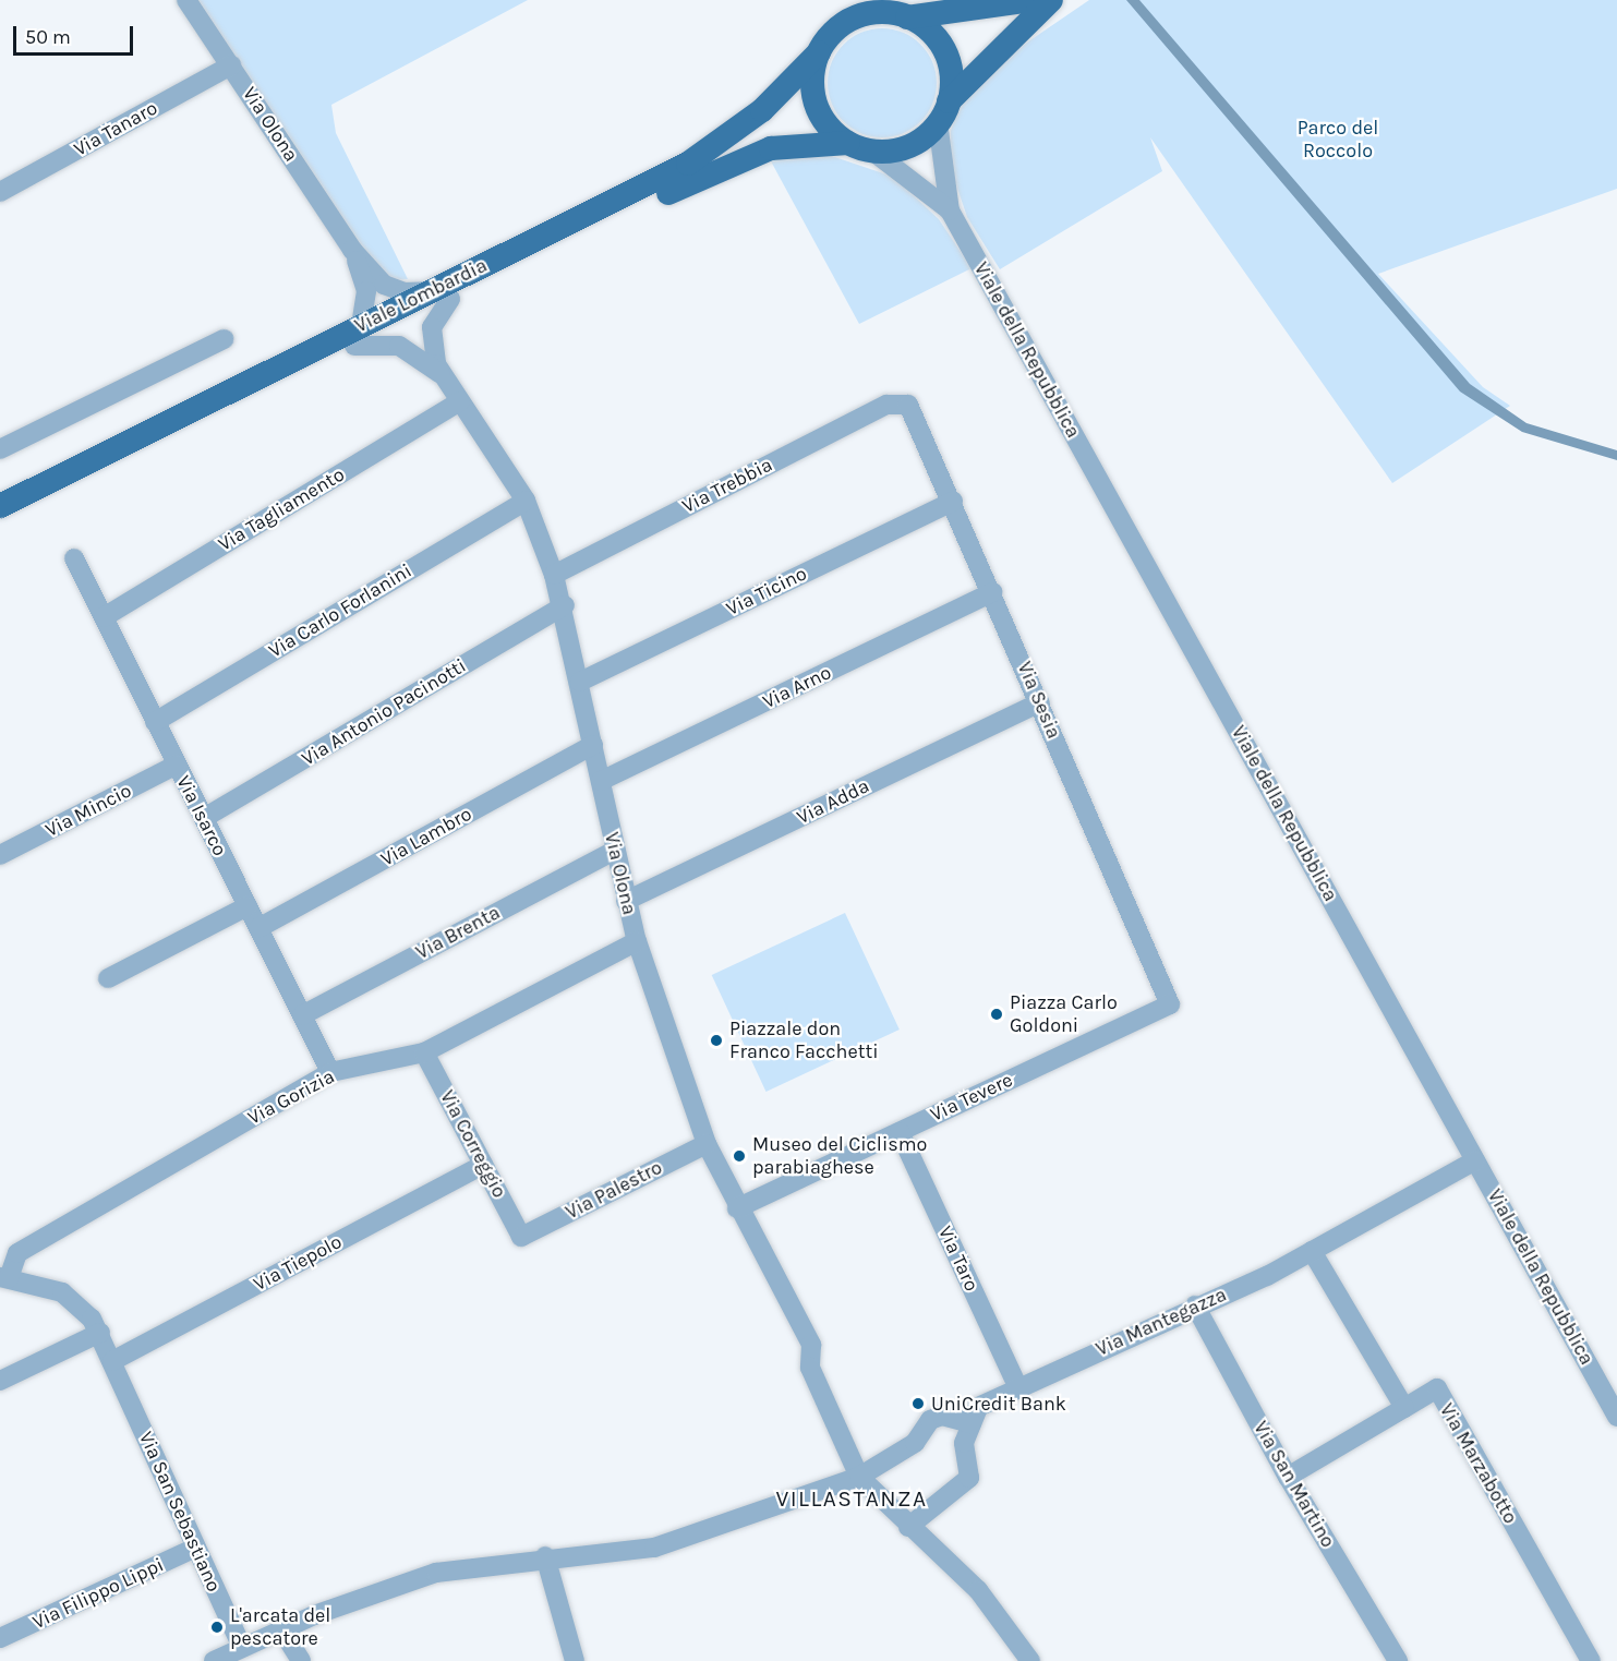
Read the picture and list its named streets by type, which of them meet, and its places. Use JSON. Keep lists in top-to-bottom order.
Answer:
{
  "streets": {
    "main road": ["Viale Lombardia"],
    "street": [
      "Via Olona",
      "Via Tanaro",
      "Viale della Repubblica",
      "Via Trebbia",
      "Via Tagliamento",
      "Via Ticino",
      "Via Carlo Forlanini",
      "Via Arno",
      "Via Sesia",
      "Via Antonio Pacinotti",
      "Via Adda",
      "Via Mincio",
      "Via Isarco",
      "Via Lambro",
      "Via Brenta",
      "Via Gorizia",
      "Via Tevere",
      "Via Correggio",
      "Via Palestro",
      "Via Taro",
      "Via Tiepolo",
      "Via Mantegazza",
      "Via Marzabotto",
      "Via San Martino",
      "Via San Sebastiano",
      "Via Filippo Lippi"
    ]
  },
  "crossings": [
    ["Via Olona", "Via Tanaro"],
    ["Via Olona", "Viale Lombardia"],
    ["Via Olona", "Via Trebbia"],
    ["Via Olona", "Via Tagliamento"],
    ["Via Olona", "Via Ticino"],
    ["Via Olona", "Via Carlo Forlanini"],
    ["Via Olona", "Via Arno"],
    ["Via Olona", "Via Antonio Pacinotti"],
    ["Via Olona", "Via Adda"],
    ["Via Olona", "Via Lambro"],
    ["Via Olona", "Via Brenta"],
    ["Via Olona", "Via Gorizia"],
    ["Via Olona", "Via Tevere"],
    ["Via Olona", "Via Palestro"],
    ["Viale della Repubblica", "Via Mantegazza"],
    ["Via Trebbia", "Via Sesia"],
    ["Via Tagliamento", "Via Isarco"],
    ["Via Ticino", "Via Sesia"],
    ["Via Carlo Forlanini", "Via Isarco"],
    ["Via Arno", "Via Sesia"],
    ["Via Sesia", "Via Adda"],
    ["Via Sesia", "Via Tevere"],
    ["Via Antonio Pacinotti", "Via Isarco"],
    ["Via Mincio", "Via Isarco"],
    ["Via Isarco", "Via Lambro"],
    ["Via Isarco", "Via Brenta"],
    ["Via Isarco", "Via Gorizia"],
    ["Via Gorizia", "Via Correggio"],
    ["Via Gorizia", "Via San Sebastiano"],
    ["Via Tevere", "Via Taro"],
    ["Via Correggio", "Via Palestro"],
    ["Via Correggio", "Via Tiepolo"],
    ["Via Taro", "Via Mantegazza"],
    ["Via Tiepolo", "Via San Sebastiano"],
    ["Via Mantegazza", "Via San Martino"],
    ["Via San Sebastiano", "Via Filippo Lippi"]
  ],
  "districts": ["VILLASTANZA"],
  "parks": ["Parco del Roccolo"],
  "places": [
    "Piazza Carlo Goldoni",
    "Piazzale don Franco Facchetti",
    "Museo del Ciclismo parabiaghese",
    "UniCredit Bank",
    "L'arcata del pescatore"
  ],
  "scale_bar": "50 m"
}
